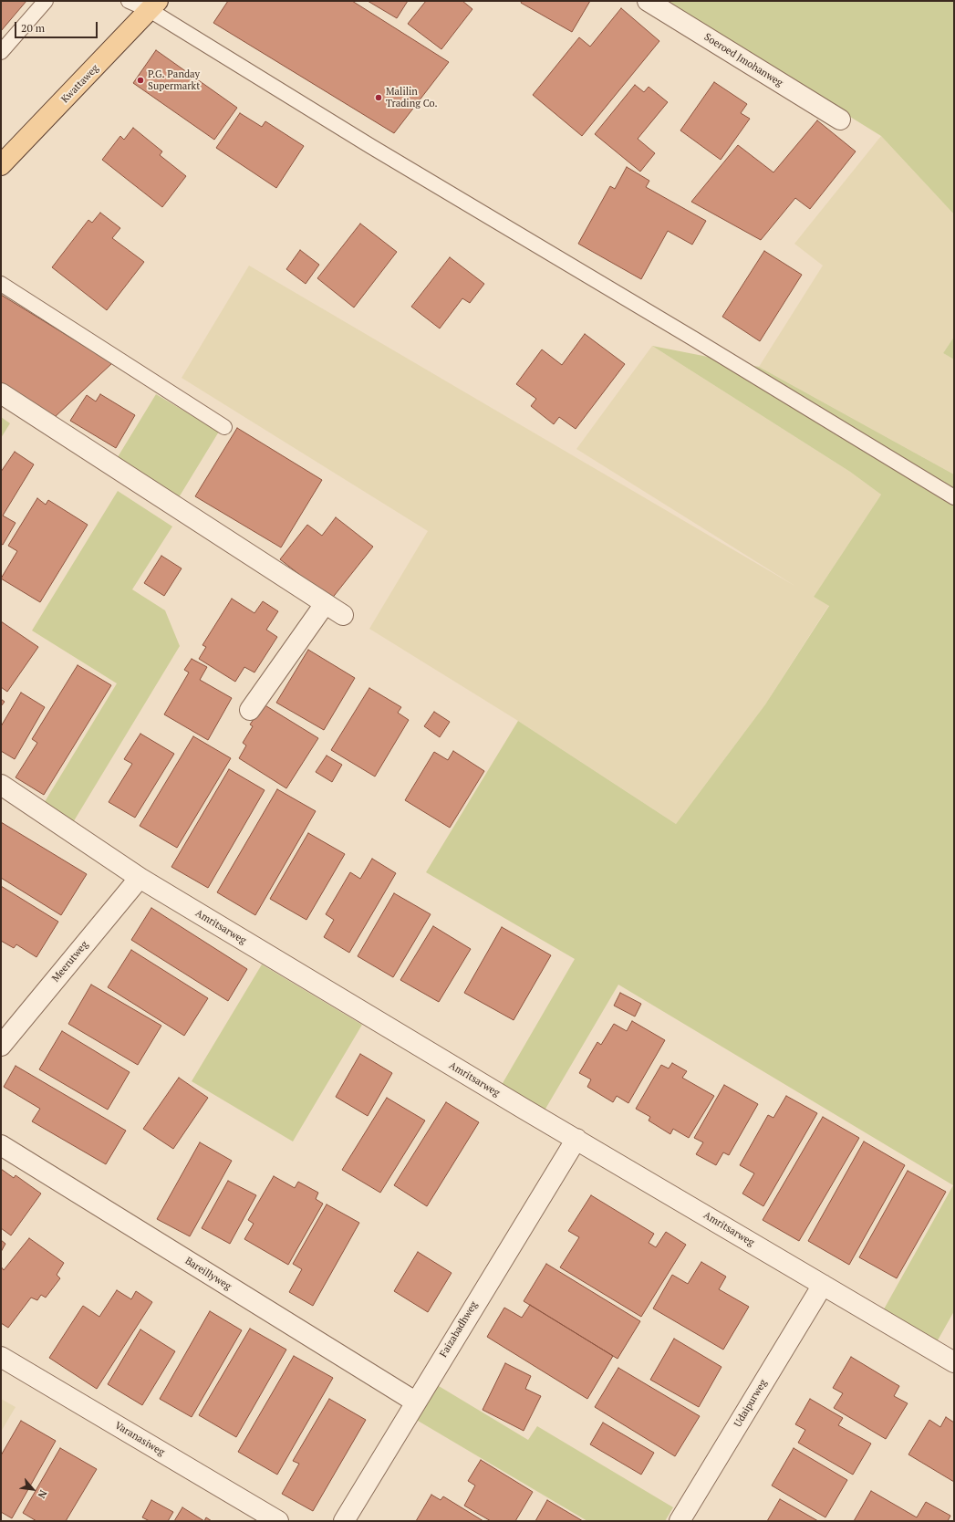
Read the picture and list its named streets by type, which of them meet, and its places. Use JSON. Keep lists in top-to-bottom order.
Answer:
{
  "streets": {
    "main road": ["Kwattaweg"],
    "street": [
      "Soeroed Jmohanweg",
      "Amritsarweg",
      "Meerutweg",
      "Bareillyweg",
      "Faizabadhweg",
      "Udaipurweg",
      "Varanasiweg"
    ]
  },
  "crossings": [
    ["Amritsarweg", "Meerutweg"],
    ["Amritsarweg", "Faizabadhweg"],
    ["Amritsarweg", "Udaipurweg"],
    ["Bareillyweg", "Faizabadhweg"]
  ],
  "places": ["P.G. Panday Supermarkt", "Malilin Trading Co."],
  "scale_bar": "20 m",
  "north": "bottom right"
}
